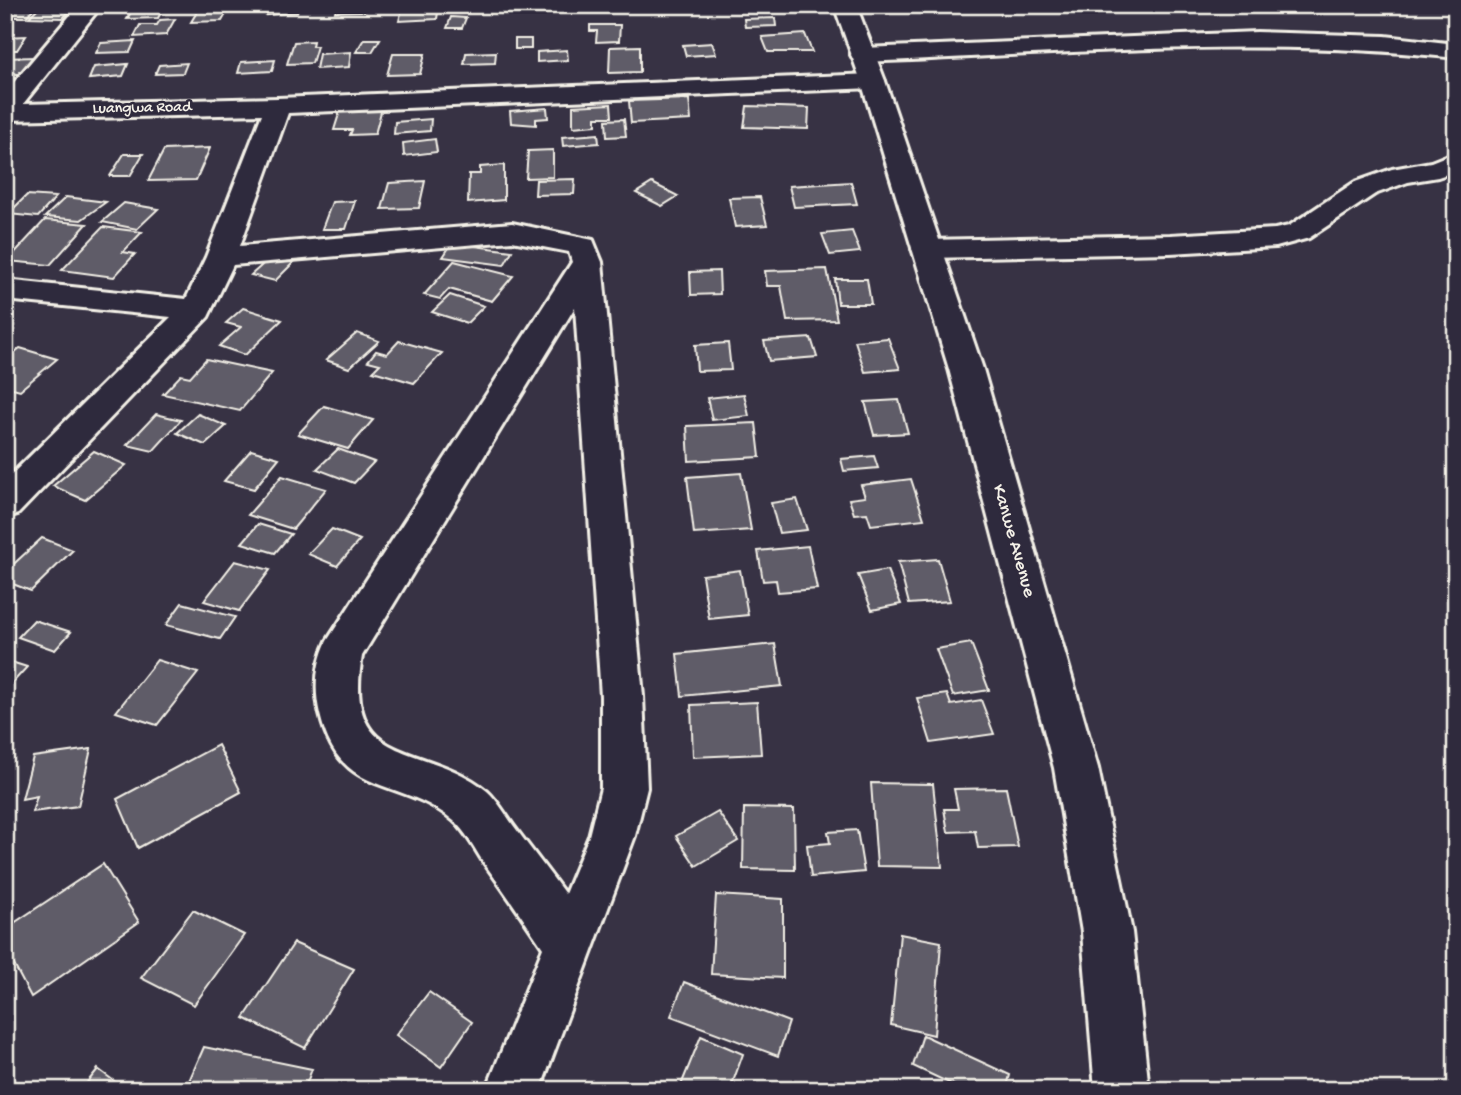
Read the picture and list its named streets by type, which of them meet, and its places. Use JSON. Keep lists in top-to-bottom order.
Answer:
{
  "streets": {
    "street": ["Luangwa Road", "Kanwe Avenue"]
  },
  "crossings": [
    ["Luangwa Road", "Kanwe Avenue"]
  ]
}
